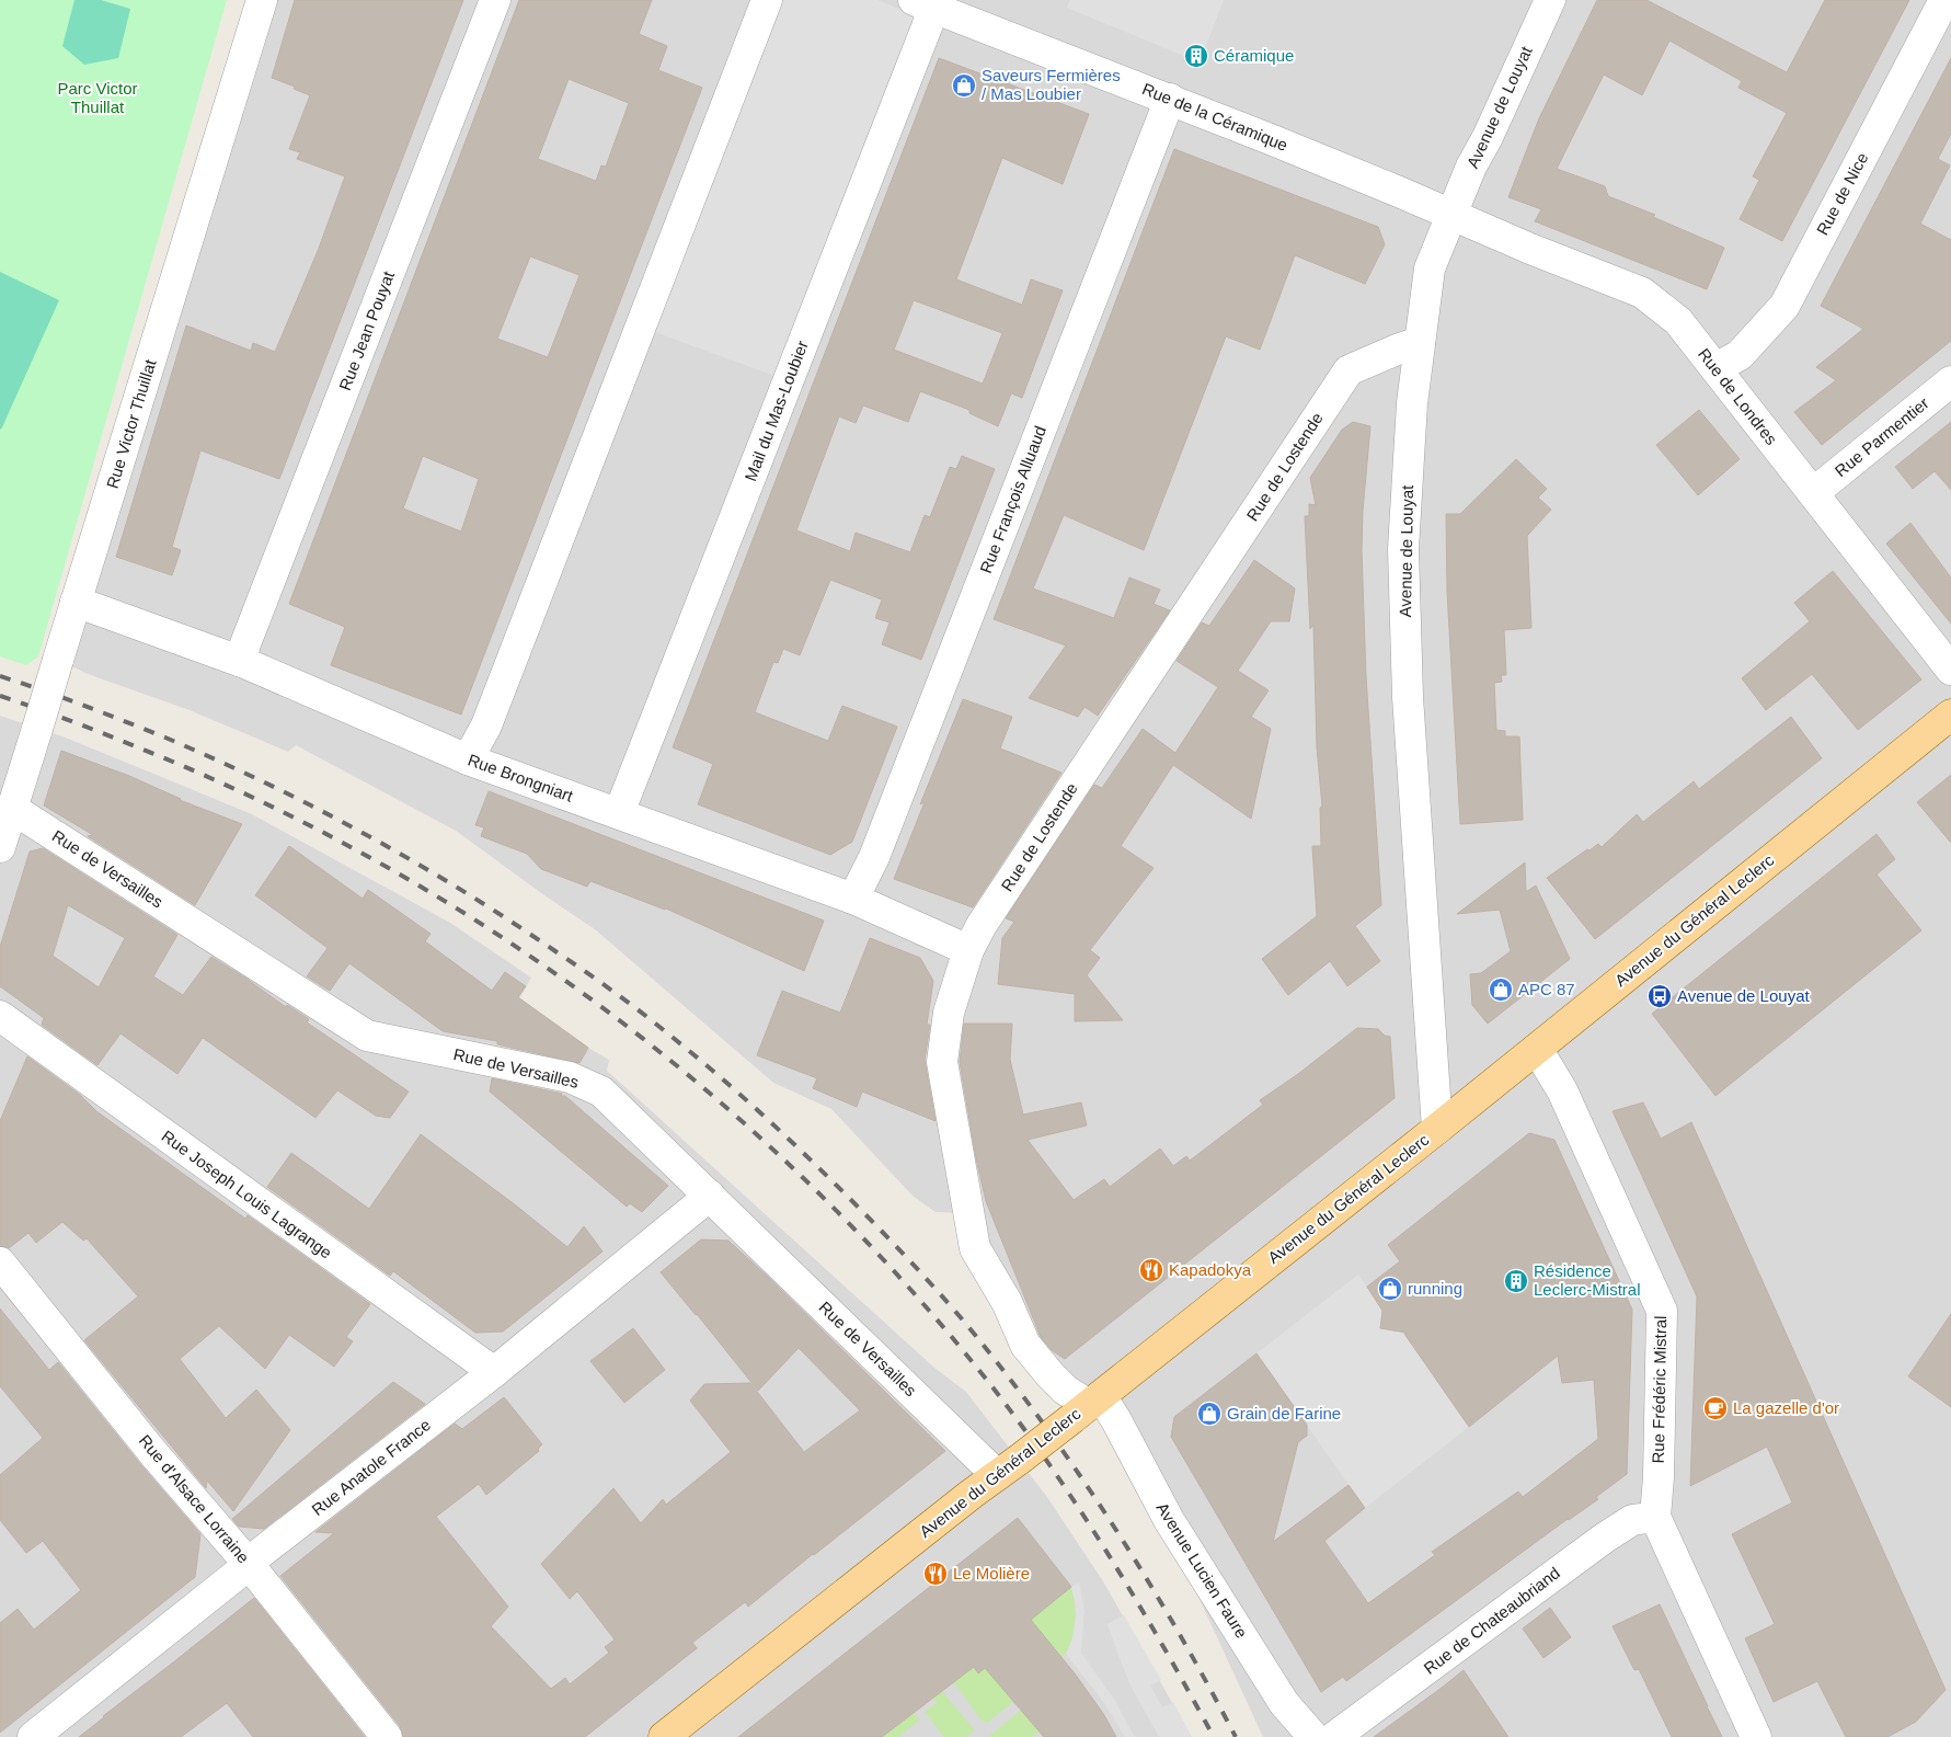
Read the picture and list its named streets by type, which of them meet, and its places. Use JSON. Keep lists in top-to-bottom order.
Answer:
{
  "streets": {
    "main road": ["Avenue du Général Leclerc"],
    "street": [
      "Avenue de Louyat",
      "Rue de la Céramique",
      "Rue de Nice",
      "Rue Jean Pouyat",
      "Rue de Londres",
      "Mail du Mas-Loubier",
      "Rue Victor Thuillat",
      "Rue Parmentier",
      "Rue de Lostende",
      "Rue François Alluaud",
      "Rue Brongniart",
      "Rue de Versailles",
      "Rue Joseph Louis Lagrange",
      "Rue Frédéric Mistral",
      "Rue Anatole France",
      "Rue d'Alsace Lorraine",
      "Avenue Lucien Faure",
      "Rue de Chateaubriand"
    ]
  },
  "crossings": [
    ["Avenue de Louyat", "Rue de la Céramique"],
    ["Avenue de Louyat", "Rue de Londres"],
    ["Avenue de Louyat", "Rue de Lostende"],
    ["Avenue de Louyat", "Avenue du Général Leclerc"],
    ["Rue de la Céramique", "Rue de Londres"],
    ["Rue de la Céramique", "Mail du Mas-Loubier"],
    ["Rue de la Céramique", "Rue François Alluaud"],
    ["Rue de Nice", "Rue de Londres"],
    ["Rue Jean Pouyat", "Rue Brongniart"],
    ["Rue de Londres", "Rue Parmentier"],
    ["Mail du Mas-Loubier", "Rue Brongniart"],
    ["Rue Victor Thuillat", "Rue Brongniart"],
    ["Rue Victor Thuillat", "Rue de Versailles"],
    ["Rue de Lostende", "Rue Brongniart"],
    ["Rue de Lostende", "Avenue du Général Leclerc"],
    ["Rue de Lostende", "Avenue Lucien Faure"],
    ["Rue François Alluaud", "Rue Brongniart"],
    ["Rue de Versailles", "Avenue du Général Leclerc"],
    ["Rue de Versailles", "Rue Anatole France"],
    ["Avenue du Général Leclerc", "Rue Frédéric Mistral"],
    ["Avenue du Général Leclerc", "Avenue Lucien Faure"],
    ["Rue Joseph Louis Lagrange", "Rue Anatole France"],
    ["Rue Frédéric Mistral", "Rue de Chateaubriand"],
    ["Rue Anatole France", "Rue d'Alsace Lorraine"]
  ],
  "parks": ["Parc Victor Thuillat"],
  "places": {
    "building": ["Céramique", "Résidence Leclerc-Mistral"],
    "shop": [
      "Saveurs Fermières / Mas Loubier",
      "APC 87",
      "running",
      "Grain de Farine"
    ],
    "bus stop": ["Avenue de Louyat"],
    "restaurant": ["Kapadokya", "Le Molière"],
    "cafe": ["La gazelle d'or"]
  }
}
